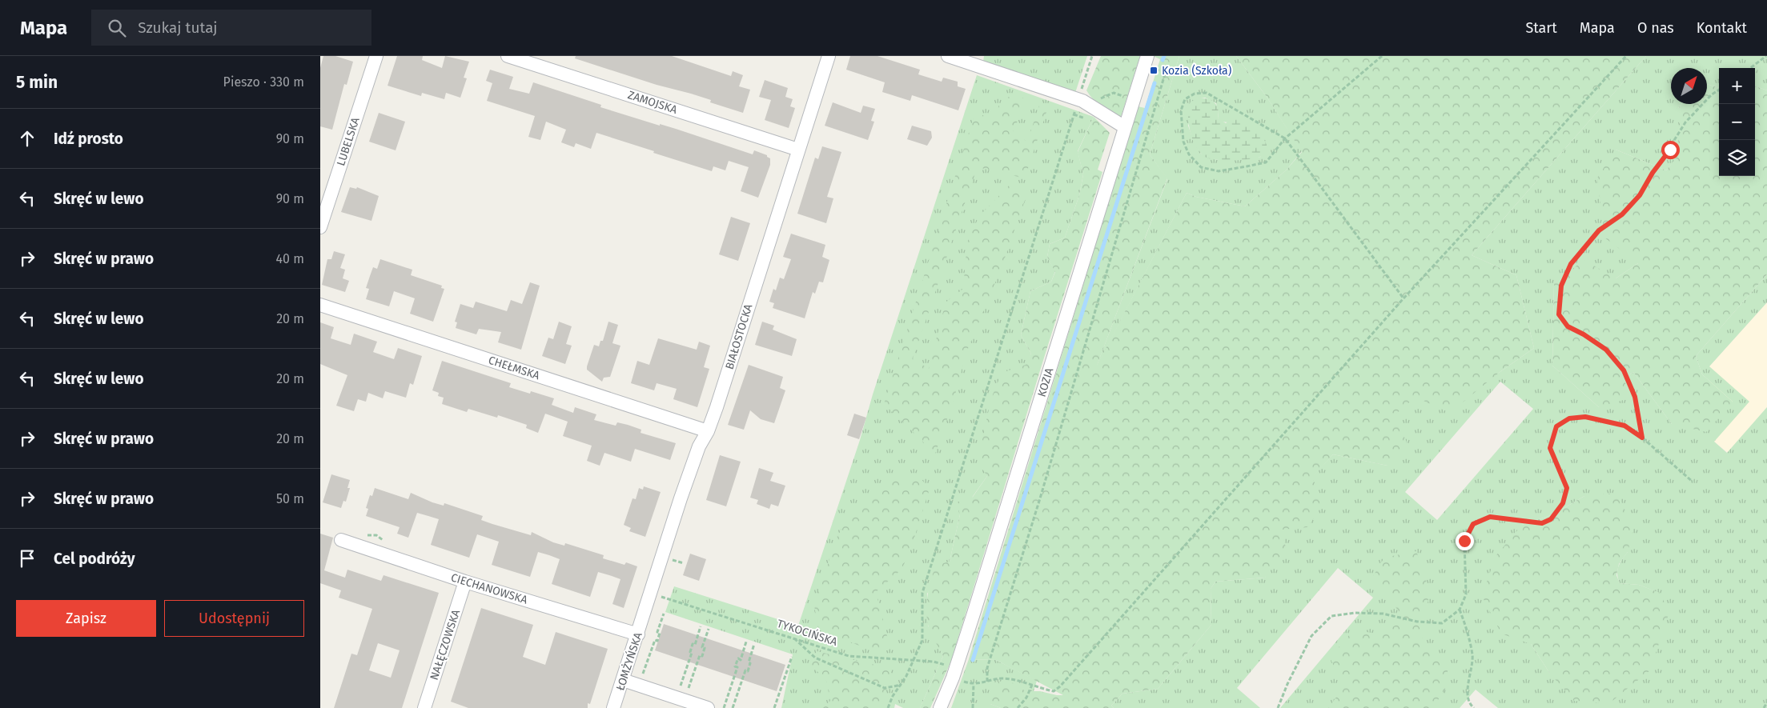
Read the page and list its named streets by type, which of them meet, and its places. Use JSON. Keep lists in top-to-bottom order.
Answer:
{
  "streets": {
    "street": [
      "ZAMOJSKA",
      "LUBELSKA",
      "BIAŁOSTOCKA",
      "CHEŁMSKA",
      "KOZIA",
      "CIECHANOWSKA",
      "NAŁĘCZOWSKA",
      "ŁOMŻYŃSKA"
    ],
    "path": ["TYKOCIŃSKA"]
  },
  "crossings": [
    ["ZAMOJSKA", "BIAŁOSTOCKA"],
    ["BIAŁOSTOCKA", "CHEŁMSKA"],
    ["BIAŁOSTOCKA", "ŁOMŻYŃSKA"],
    ["KOZIA", "TYKOCIŃSKA"],
    ["CIECHANOWSKA", "NAŁĘCZOWSKA"],
    ["CIECHANOWSKA", "ŁOMŻYŃSKA"]
  ],
  "places": {
    "transit": ["Kozia (Szkoła)"]
  },
  "north": "top right",
  "page": {
    "header": "Mapa",
    "search": "Szukaj tutaj",
    "nav": [
      "Start",
      "Mapa",
      "O nas",
      "Kontakt"
    ],
    "heading": ["5 min", "Pieszo · 330 m"],
    "map_buttons": ["+", "−"],
    "list": [
      ["Idź prosto", "90 m"],
      ["Skręć w lewo", "90 m"],
      ["Skręć w prawo", "40 m"],
      ["Skręć w lewo", "20 m"],
      ["Skręć w lewo", "20 m"],
      ["Skręć w prawo", "20 m"],
      ["Skręć w prawo", "50 m"],
      "Cel podróży"
    ],
    "buttons": ["Zapisz", "Udostępnij"]
  }
}
